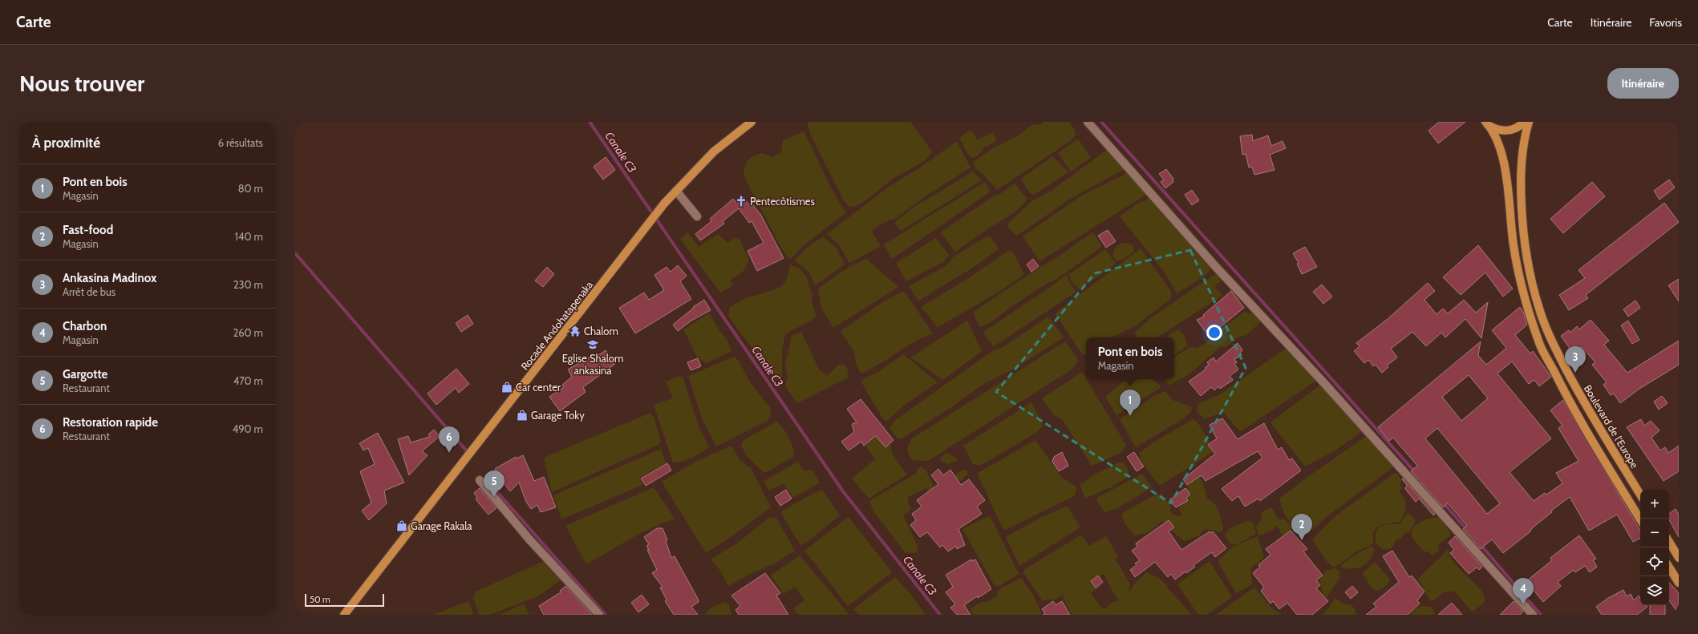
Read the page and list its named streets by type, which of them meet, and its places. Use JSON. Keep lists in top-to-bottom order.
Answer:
{
  "streets": {
    "main road": ["Rocade Andohatapenaka", "Boulevard de l'Europe"]
  },
  "water": ["Canale C3"],
  "places": {
    "church": ["Pentecôtismes"],
    "temple": ["Chalom"],
    "school or university": ["Eglise Shalom ankasina"],
    "shop": ["Car center", "Garage Toky", "Garage Rakala"]
  },
  "scale_bar": "50 m",
  "page": {
    "header": "Carte",
    "nav": ["Carte", "Itinéraire", "Favoris"],
    "buttons": "Itinéraire",
    "title": "Nous trouver",
    "heading": ["À proximité", "6 résultats"],
    "list": [
      {
        "mark": "1",
        "name": "Pont en bois",
        "note": "Magasin",
        "value": "80 m"
      },
      {
        "mark": "2",
        "name": "Fast-food",
        "note": "Magasin",
        "value": "140 m"
      },
      {
        "mark": "3",
        "name": "Ankasina Madinox",
        "note": "Arrêt de bus",
        "value": "230 m"
      },
      {
        "mark": "4",
        "name": "Charbon",
        "note": "Magasin",
        "value": "260 m"
      },
      {
        "mark": "5",
        "name": "Gargotte",
        "note": "Restaurant",
        "value": "470 m"
      },
      {
        "mark": "6",
        "name": "Restoration rapide",
        "note": "Restaurant",
        "value": "490 m"
      }
    ],
    "popup": ["Pont en bois", "Magasin"],
    "pins": [
      "3",
      "1",
      "6",
      "5",
      "2",
      "4"
    ],
    "map_buttons": ["+", "−"],
    "scale": "50 m"
  }
}
